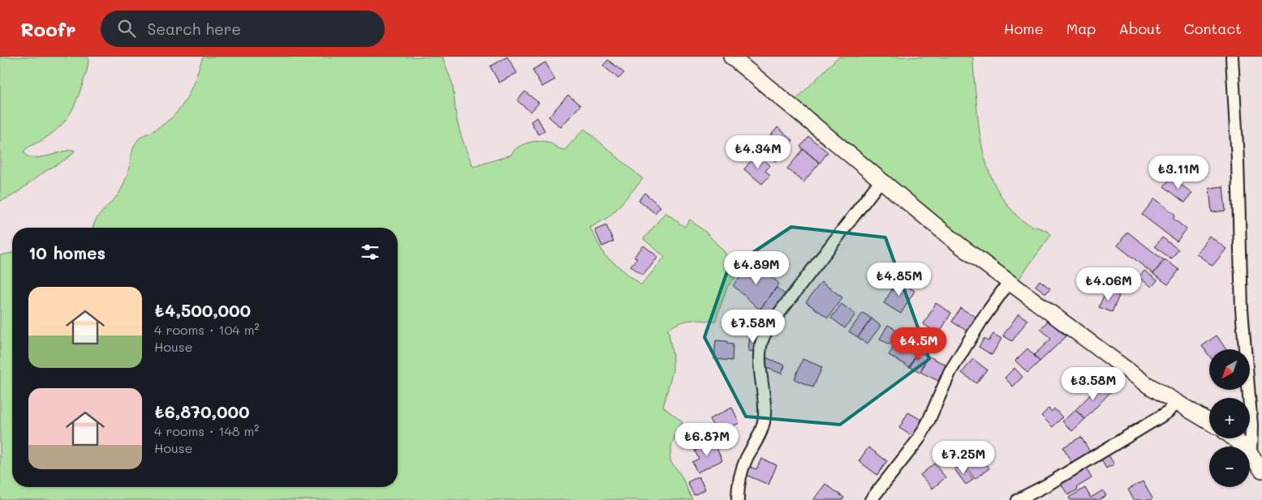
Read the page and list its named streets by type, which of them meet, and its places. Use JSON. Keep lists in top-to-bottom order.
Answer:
{
  "north": "bottom left",
  "page": {
    "header": "Roofr",
    "search": "Search here",
    "nav": [
      "Home",
      "Map",
      "About",
      "Contact"
    ],
    "price": [
      "₺4.34M",
      "₺3.11M",
      "₺4.89M",
      "₺4.85M",
      "₺4.06M",
      "₺7.58M",
      "₺4.5M",
      "₺3.58M",
      "₺6.87M",
      "₺7.25M"
    ],
    "heading": "10 homes",
    "list": [
      {
        "name": "₺4,500,000",
        "note": "4 rooms · 104 m² · House"
      },
      {
        "name": "₺6,870,000",
        "note": "4 rooms · 148 m² · House"
      }
    ],
    "map_buttons": ["+", "−"]
  }
}
